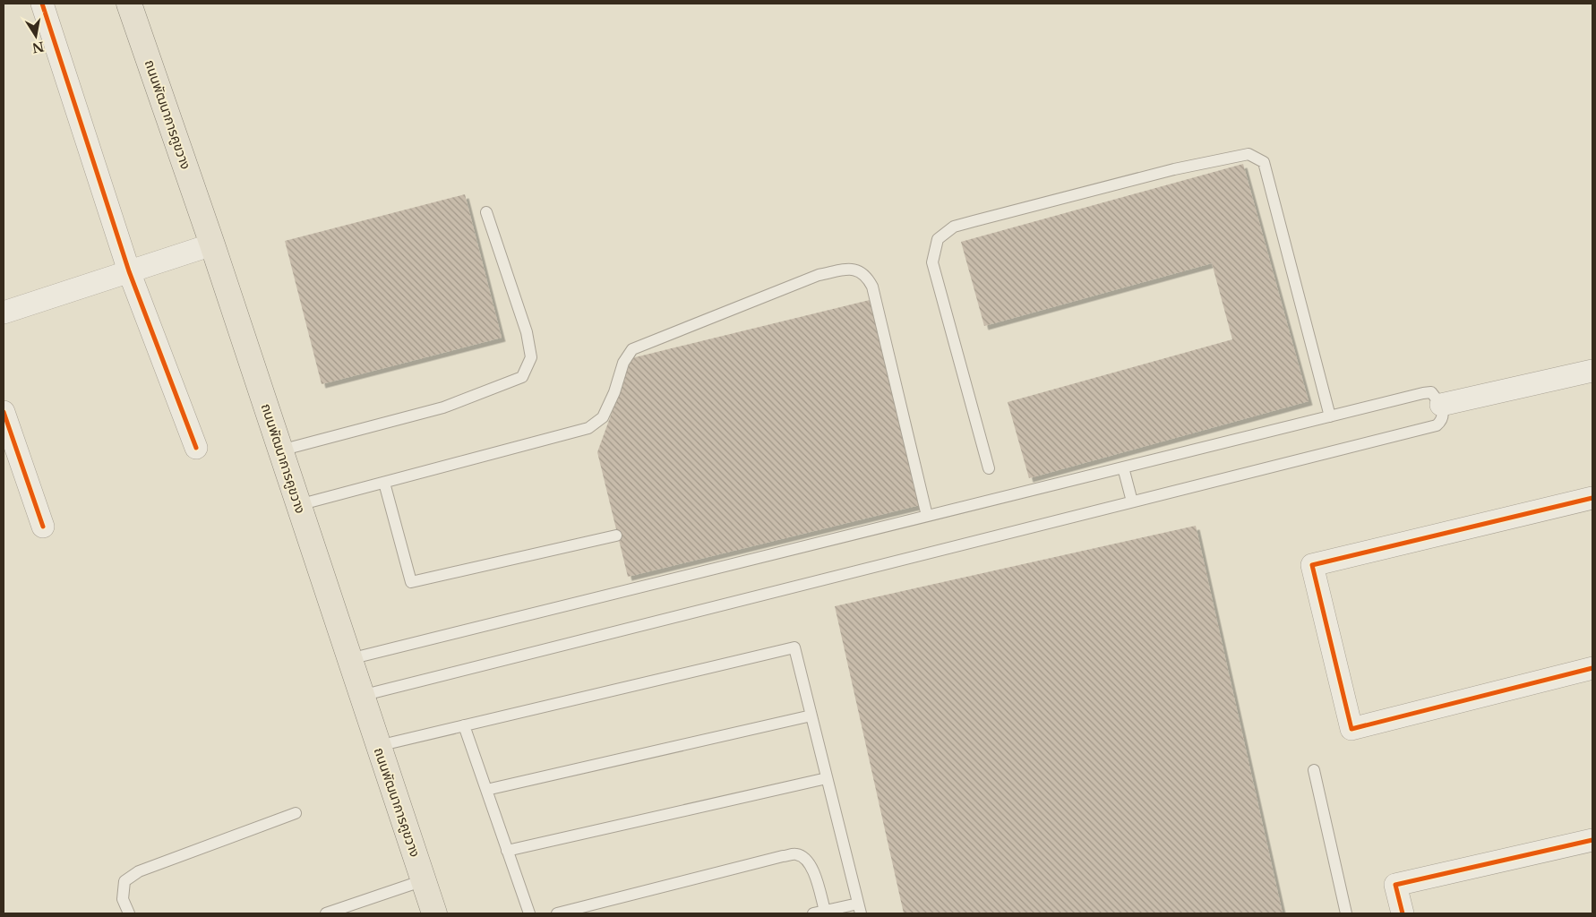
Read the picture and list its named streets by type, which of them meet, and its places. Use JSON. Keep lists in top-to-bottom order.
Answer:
{
  "streets": {
    "main road": ["ถนนพัฒนาการคูขวาง"]
  },
  "north": "bottom"
}
